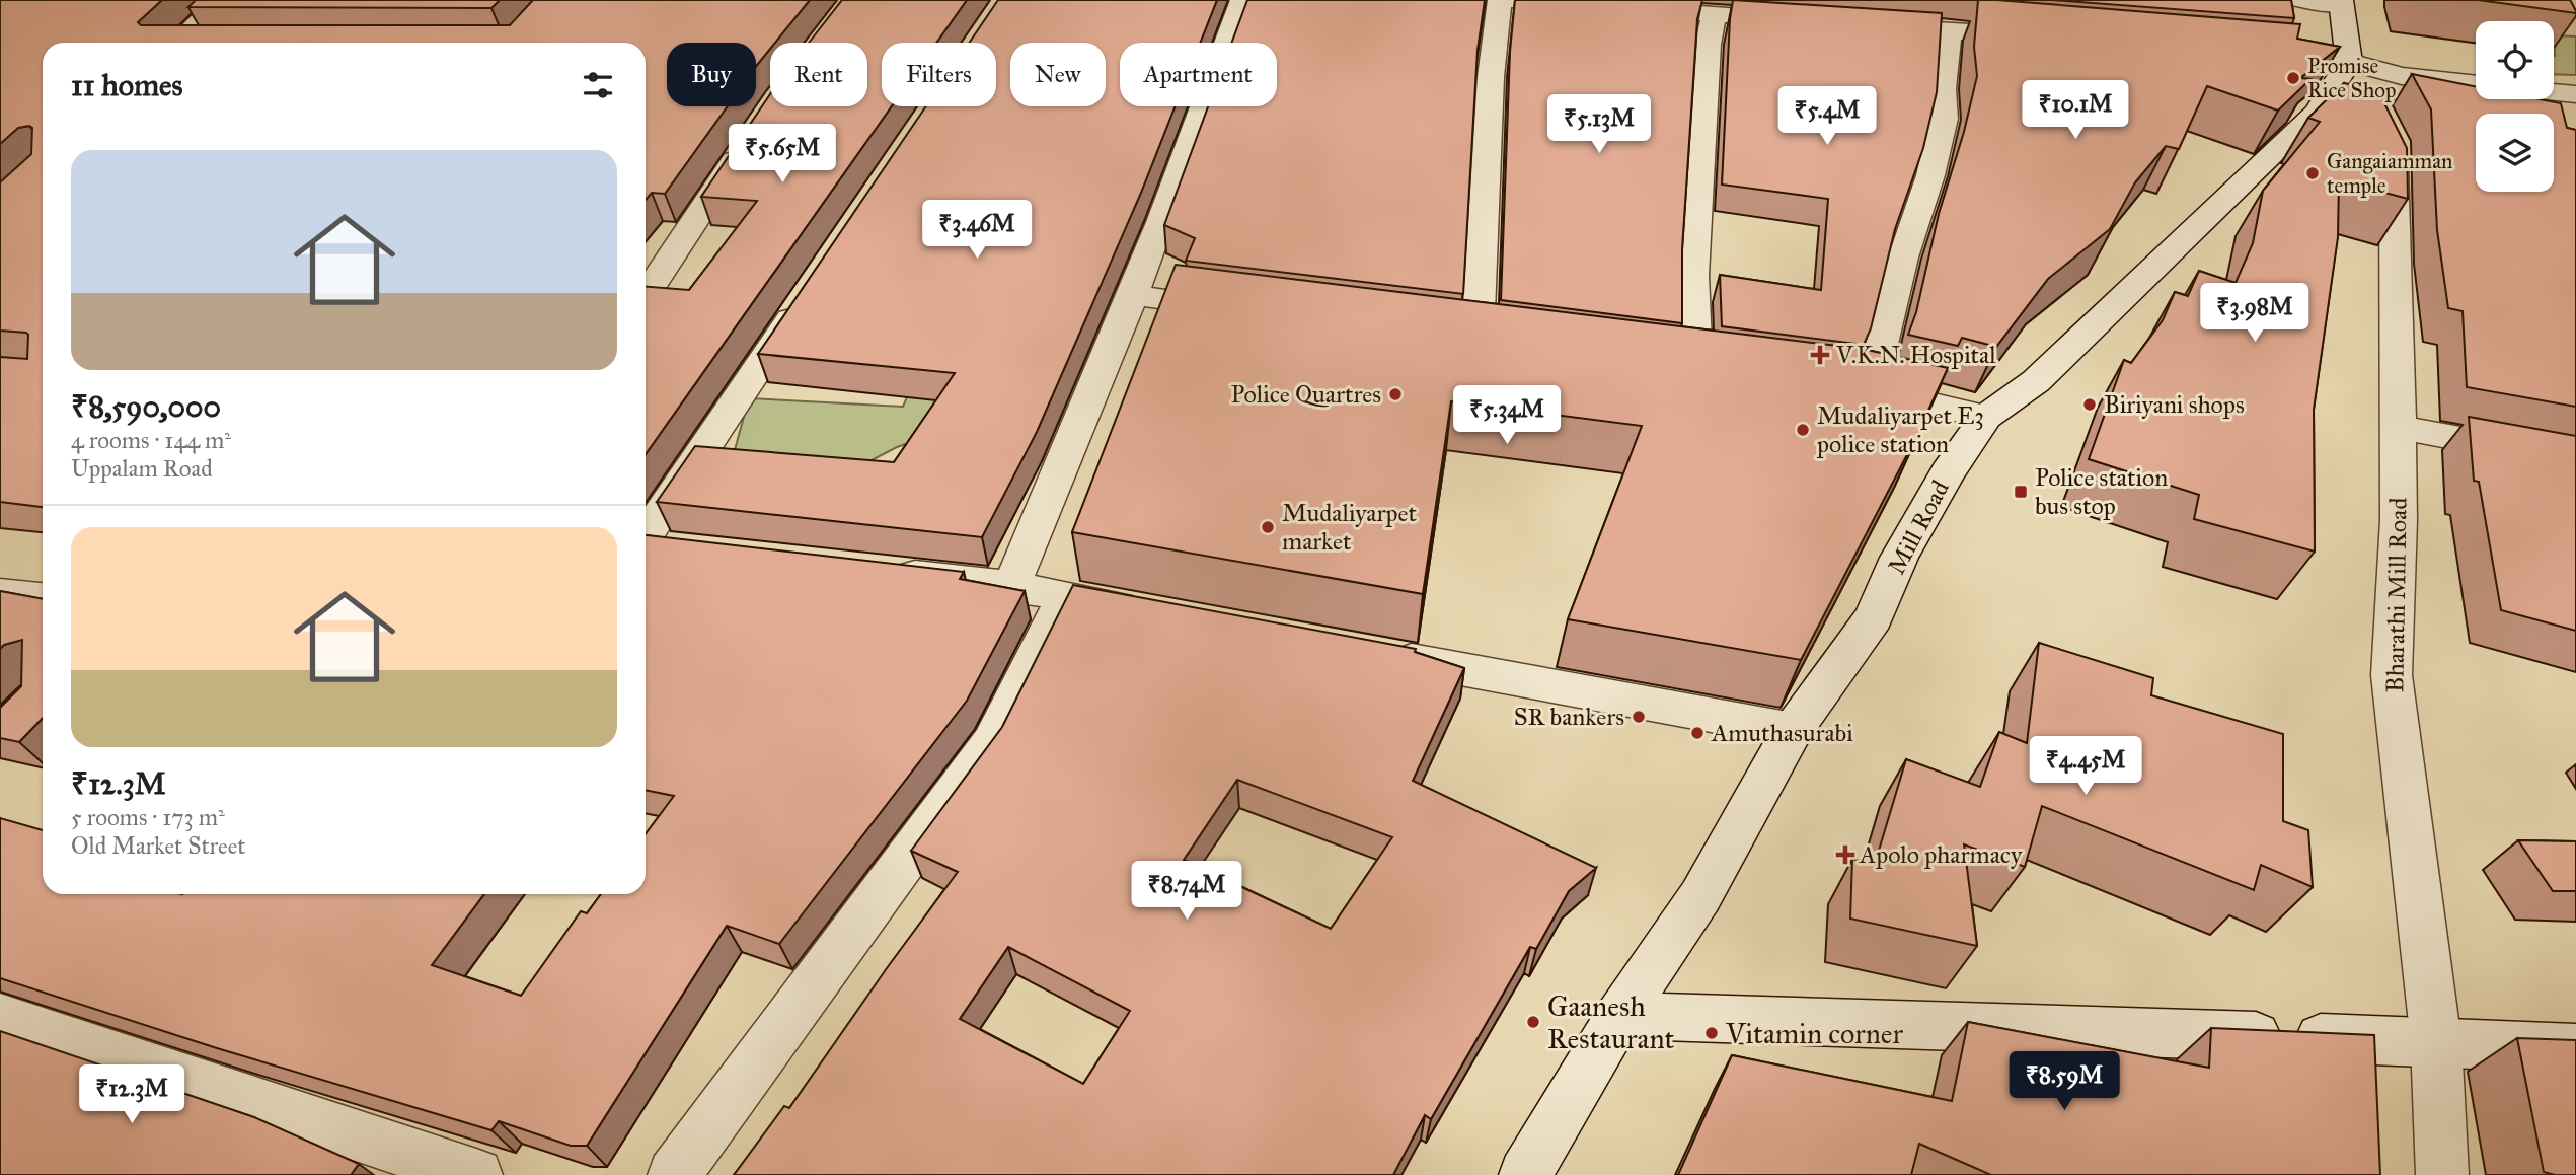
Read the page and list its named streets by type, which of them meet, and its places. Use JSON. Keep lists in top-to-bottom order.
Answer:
{
  "streets": {
    "street": ["Mill Road", "Bharathi Mill Road"]
  },
  "crossings": [
    ["Mill Road", "Bharathi Mill Road"]
  ],
  "places": {
    "other": [
      "Promise Rice Shop",
      "Gangaiamman temple",
      "Police Quartres",
      "Biriyani shops",
      "Mudaliyarpet E3 police station",
      "Mudaliyarpet market",
      "SR bankers",
      "Amuthasurabi",
      "Gaanesh Restaurant",
      "Vitamin corner"
    ],
    "health": ["V.K.N. Hospital", "Apolo pharmacy"],
    "transit": ["Police station bus stop"]
  },
  "page": {
    "chip": [
      "Buy",
      "Rent",
      "Filters",
      "New",
      "Apartment"
    ],
    "heading": "11 homes",
    "price": [
      "₹10.1M",
      "₹5.4M",
      "₹5.13M",
      "₹5.65M",
      "₹3.46M",
      "₹3.98M",
      "₹5.34M",
      "₹4.45M",
      "₹8.74M",
      "₹8.59M",
      "₹12.3M"
    ],
    "list": [
      {
        "name": "₹8,590,000",
        "note": "4 rooms · 144 m² · Uppalam Road"
      },
      {
        "name": "₹12.3M",
        "note": "5 rooms · 173 m² · Old Market Street"
      }
    ]
  }
}
